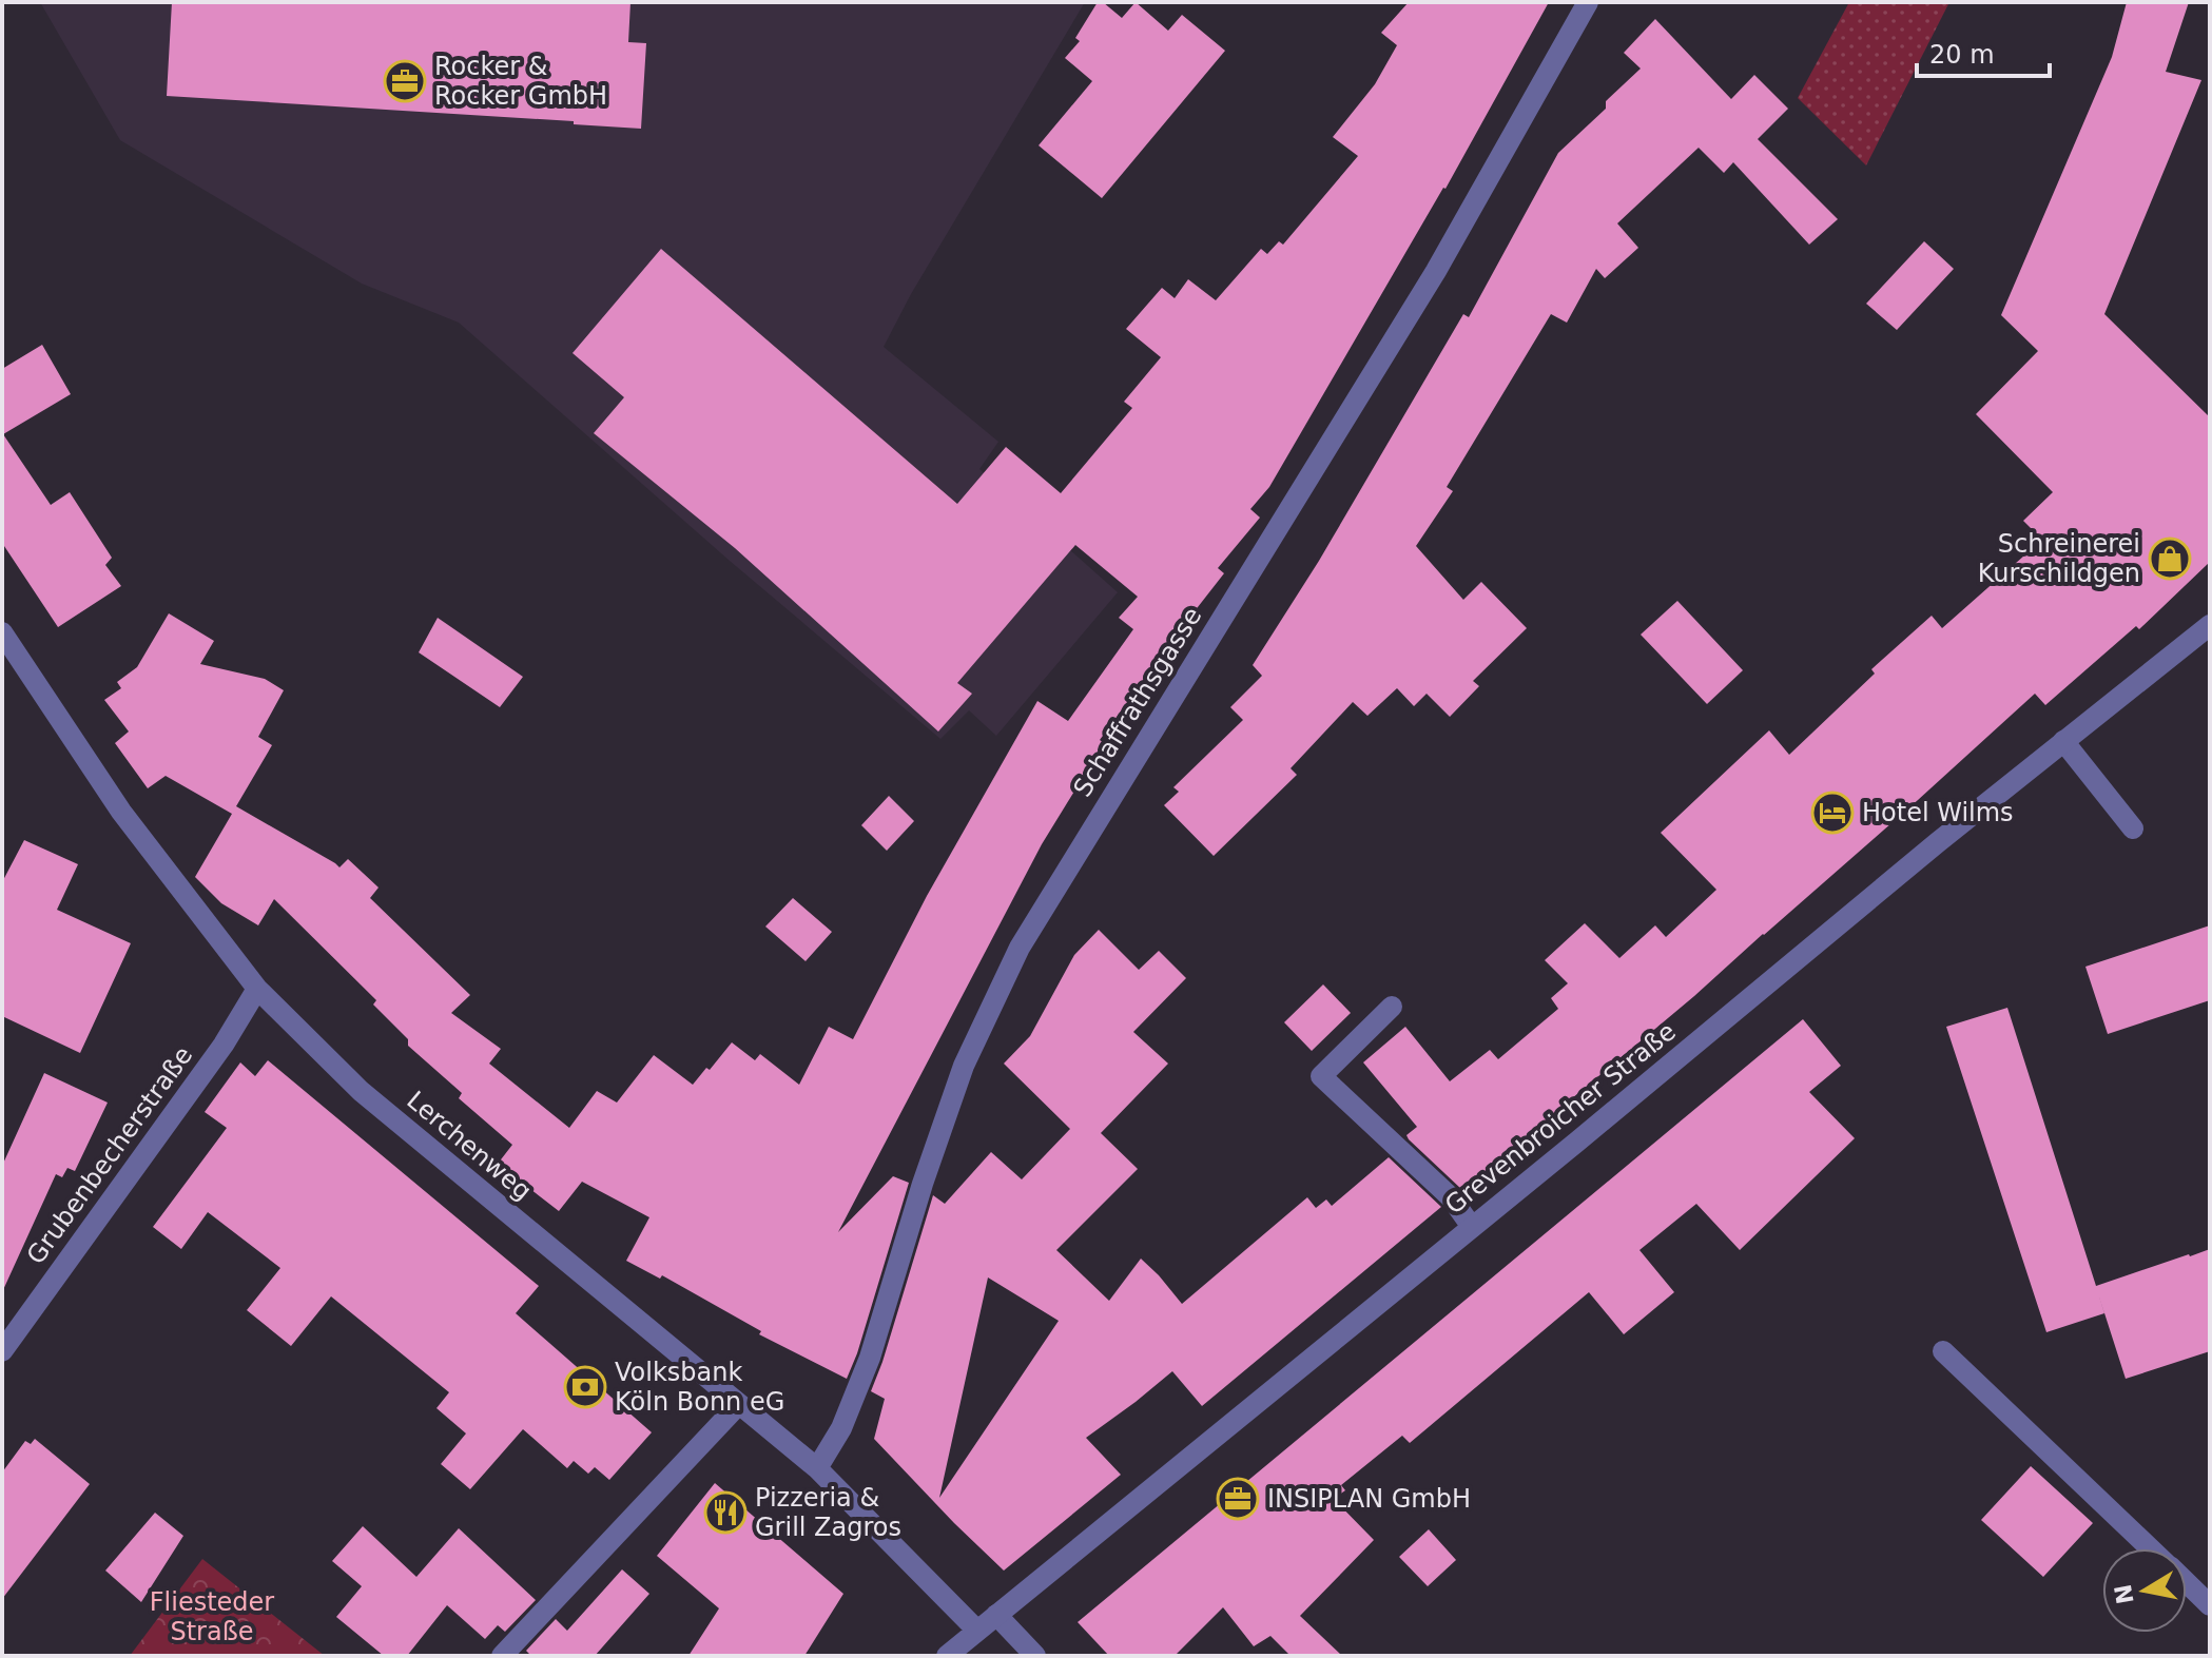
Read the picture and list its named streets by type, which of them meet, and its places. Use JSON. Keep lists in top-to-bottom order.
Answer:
{
  "streets": {
    "street": [
      "Schaffrathsgasse",
      "Grevenbroicher Straße",
      "Lerchenweg",
      "Grubenbecherstraße"
    ]
  },
  "crossings": [
    ["Schaffrathsgasse", "Lerchenweg"],
    ["Grevenbroicher Straße", "Lerchenweg"],
    ["Lerchenweg", "Grubenbecherstraße"]
  ],
  "parks": ["Fliesteder Straße"],
  "places": {
    "office": ["Rocker & Rocker GmbH", "INSIPLAN GmbH"],
    "shop": ["Schreinerei Kurschildgen"],
    "hotel": ["Hotel Wilms"],
    "bank": ["Volksbank Köln Bonn eG"],
    "restaurant": ["Pizzeria & Grill Zagros"]
  },
  "scale_bar": "20 m",
  "north": "left"
}
